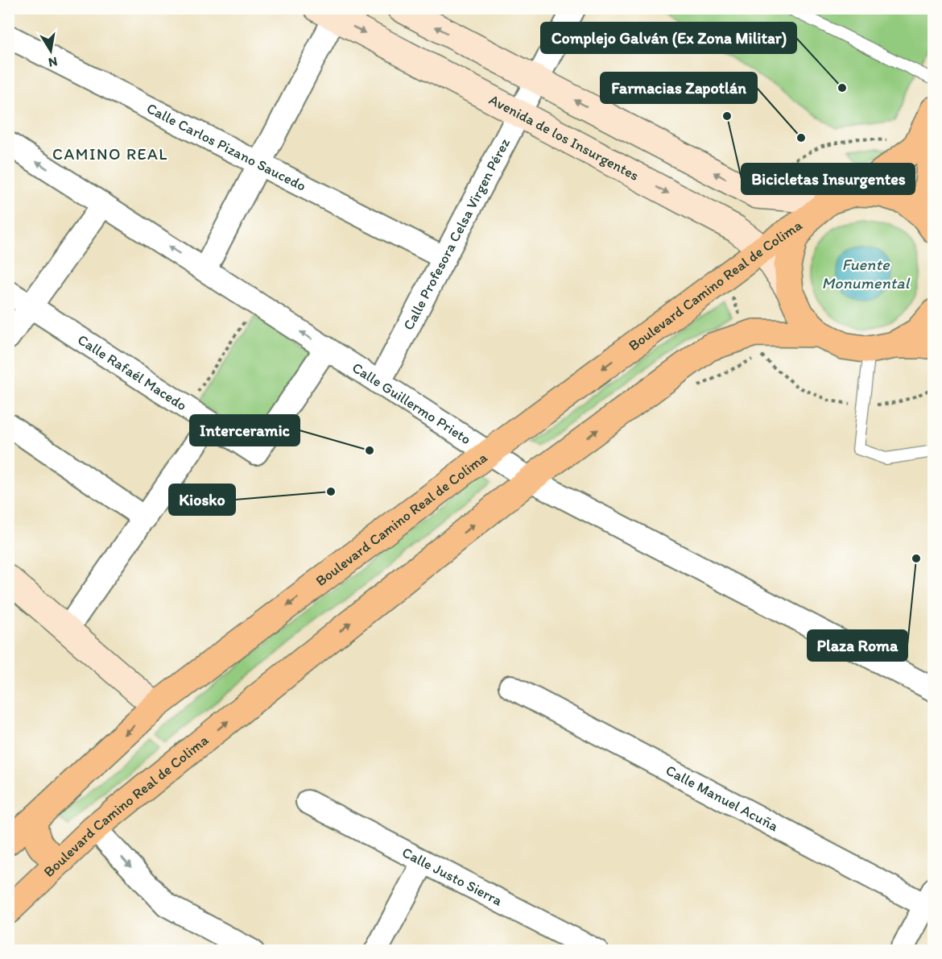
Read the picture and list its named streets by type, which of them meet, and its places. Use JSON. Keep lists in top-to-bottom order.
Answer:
{
  "streets": {
    "main road": ["Boulevard Camino Real de Colima"],
    "street": [
      "Avenida de los Insurgentes",
      "Calle Carlos Pizano Saucedo",
      "Calle Profesora Celsa Virgen Pérez",
      "Calle Rafaél Macedo",
      "Calle Guillermo Prieto",
      "Calle Manuel Acuña",
      "Calle Justo Sierra"
    ]
  },
  "crossings": [
    ["Avenida de los Insurgentes", "Calle Profesora Celsa Virgen Pérez"],
    ["Avenida de los Insurgentes", "Boulevard Camino Real de Colima"],
    ["Calle Carlos Pizano Saucedo", "Calle Profesora Celsa Virgen Pérez"],
    ["Calle Profesora Celsa Virgen Pérez", "Calle Guillermo Prieto"],
    ["Boulevard Camino Real de Colima", "Calle Guillermo Prieto"],
    ["Calle Rafaél Macedo", "Calle Guillermo Prieto"]
  ],
  "districts": ["CAMINO REAL"],
  "water": ["Fuente Monumental"],
  "places": [
    "Complejo Galván (Ex Zona Militar)",
    "Bicicletas Insurgentes",
    "Farmacias Zapotlán",
    "Interceramic",
    "Kiosko",
    "Plaza Roma"
  ],
  "north": "bottom"
}
